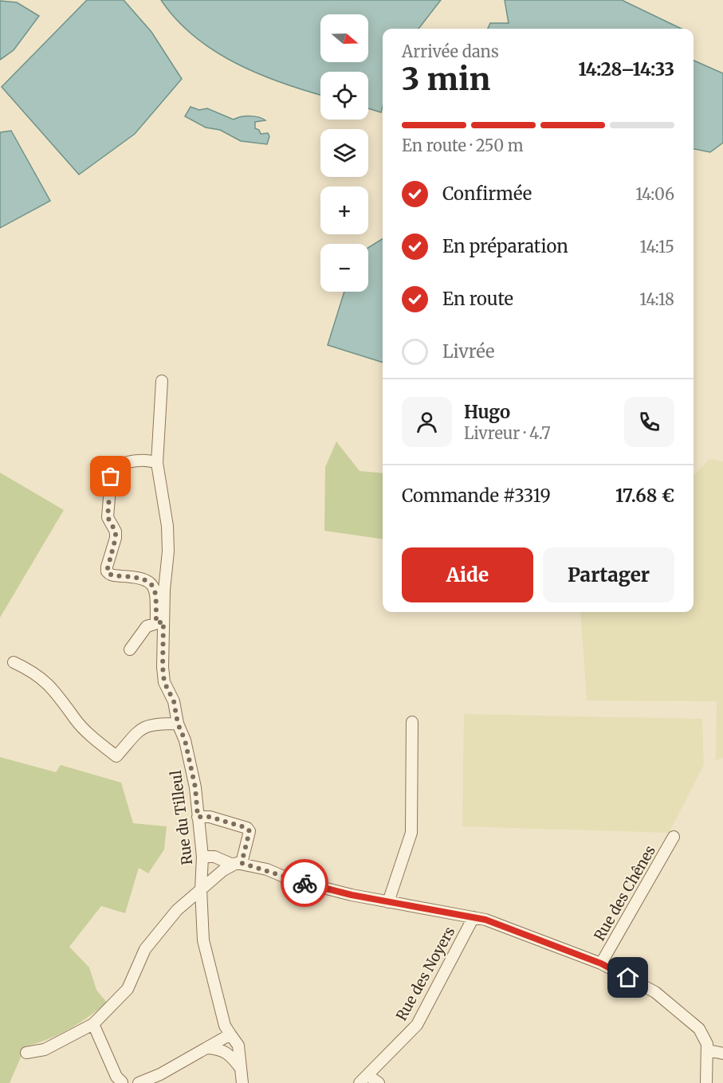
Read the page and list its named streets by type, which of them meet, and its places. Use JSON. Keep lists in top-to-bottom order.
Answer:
{
  "streets": {
    "street": ["Rue du Tilleul", "Rue des Chênes", "Rue des Noyers"]
  },
  "north": "right",
  "page": {
    "map_buttons": ["+", "−"],
    "heading": ["3 min", "Arrivée dans", "14:28–14:33"],
    "panel": [
      "Hugo",
      "Livreur · 4.7",
      "Commande #3319",
      "17.68 €"
    ],
    "bar": "En route · 250 m",
    "list": [
      ["Confirmée", "14:06"],
      ["En préparation", "14:15"],
      ["En route", "14:18"],
      "Livrée"
    ],
    "buttons": ["Aide", "Partager"]
  }
}
